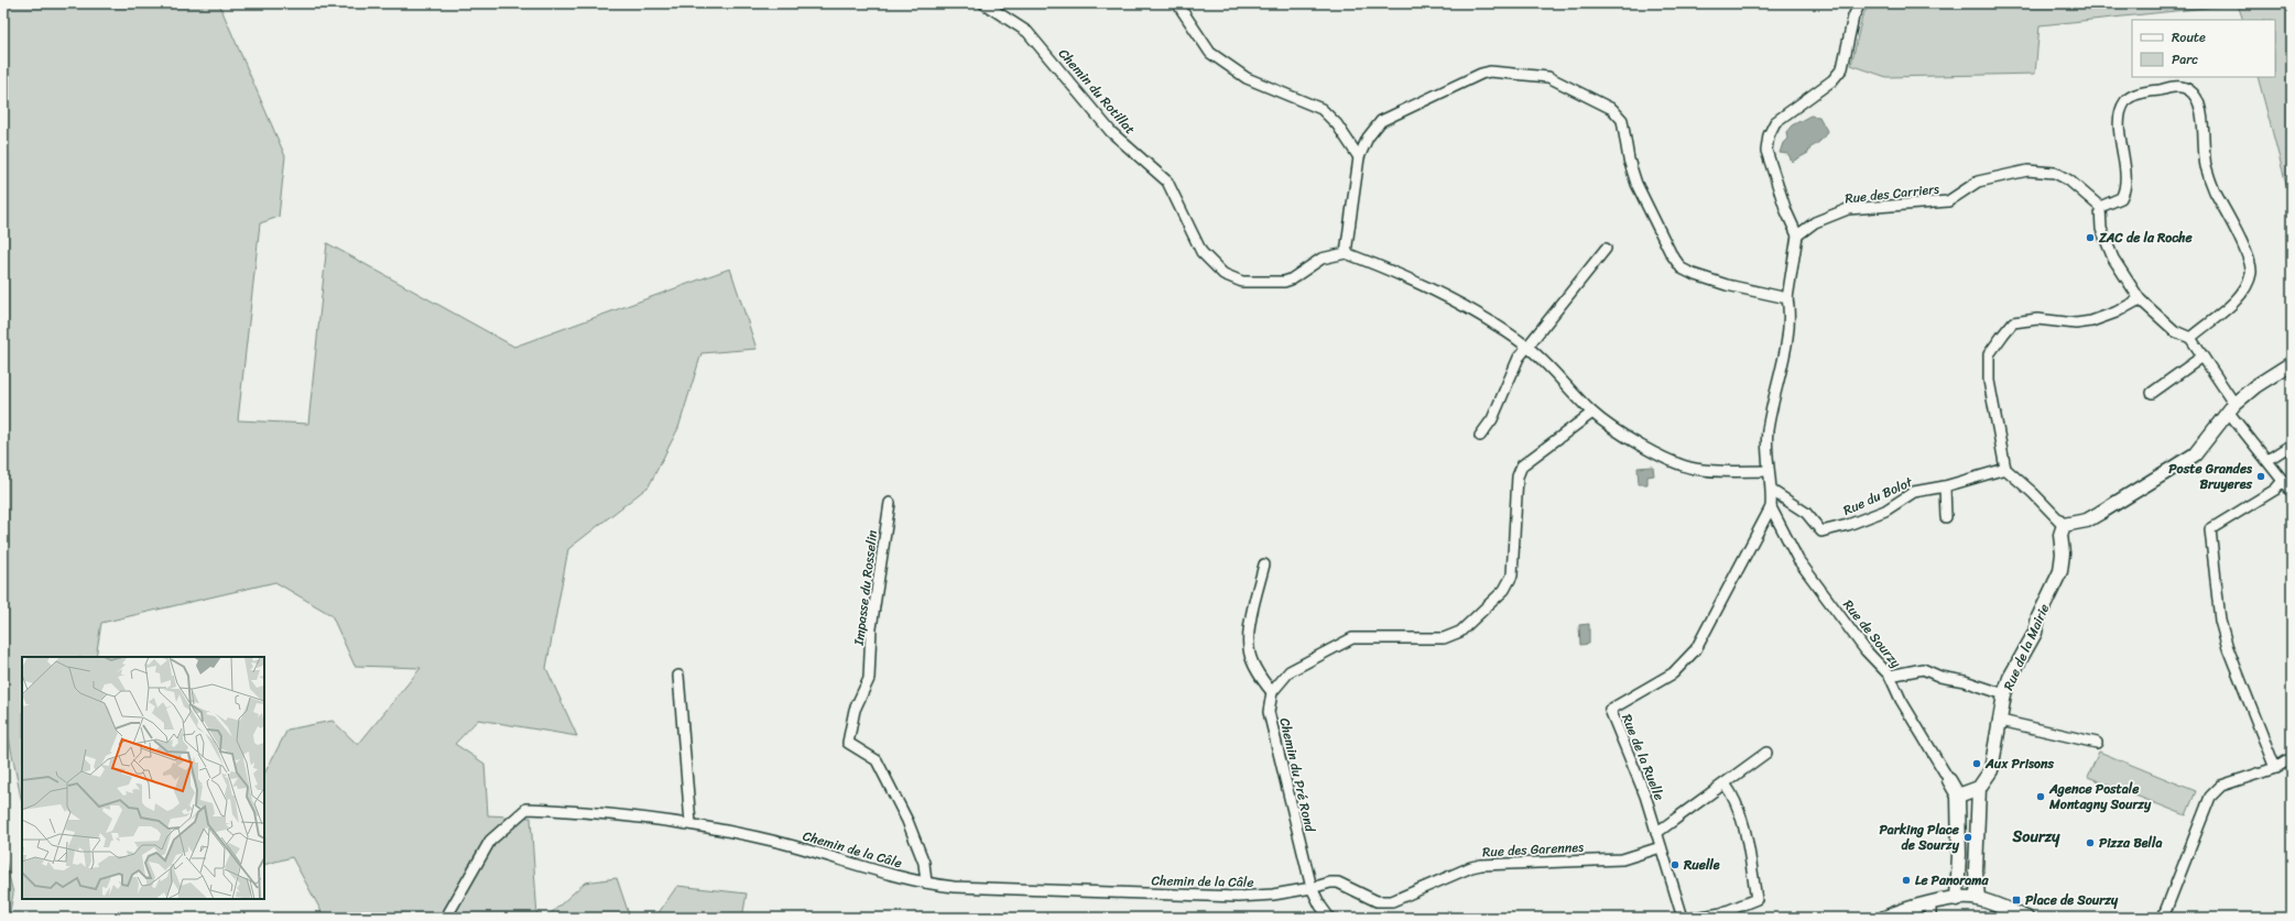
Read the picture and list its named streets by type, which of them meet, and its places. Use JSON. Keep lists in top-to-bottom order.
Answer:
{
  "streets": {
    "street": [
      "Chemin du Rotillat",
      "Rue des Carriers",
      "Rue du Bolot",
      "Impasse du Rosselin",
      "Rue de Sourzy",
      "Rue de la Mairie",
      "Rue de la Ruelle",
      "Chemin du Pré Rond",
      "Chemin de la Câle",
      "Rue des Garennes"
    ]
  },
  "crossings": [
    ["Impasse du Rosselin", "Chemin de la Câle"],
    ["Rue de Sourzy", "Rue de la Ruelle"],
    ["Rue de la Ruelle", "Rue des Garennes"],
    ["Chemin du Pré Rond", "Chemin de la Câle"],
    ["Chemin du Pré Rond", "Rue des Garennes"],
    ["Chemin de la Câle", "Rue des Garennes"]
  ],
  "districts": ["Sourzy"],
  "places": {
    "other": [
      "ZAC de la Roche",
      "Poste Grandes Bruyeres",
      "Aux Prisons",
      "Agence Postale Montagny Sourzy",
      "Parking Place de Sourzy",
      "Pizza Bella",
      "Ruelle",
      "Le Panorama"
    ],
    "transit": ["Place de Sourzy"]
  },
  "legend": ["Route", "Parc"]
}
